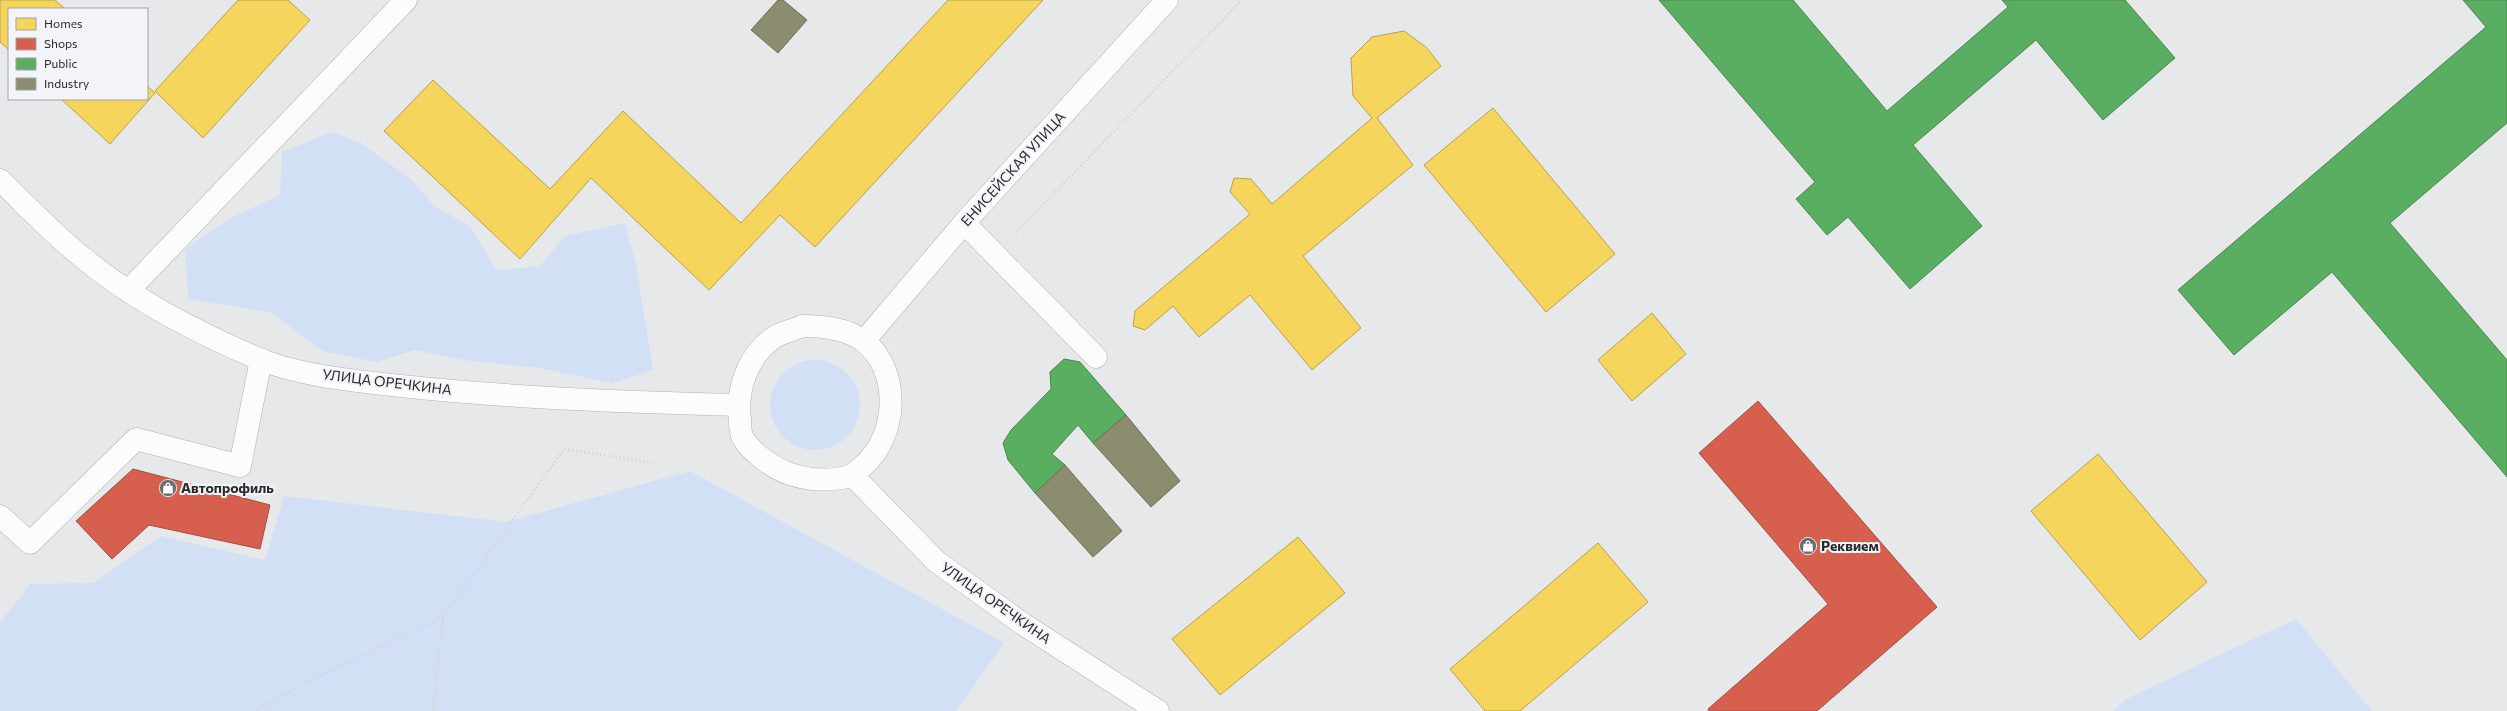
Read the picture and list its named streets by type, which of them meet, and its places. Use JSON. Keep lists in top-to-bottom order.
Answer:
{
  "streets": {
    "street": ["ЕНИСЕЙСКАЯ УЛИЦА", "УЛИЦА ОРЕЧКИНА"]
  },
  "places": {
    "shop": ["Автопрофиль", "Реквием"]
  },
  "legend": [
    "Homes",
    "Shops",
    "Public",
    "Industry"
  ]
}
